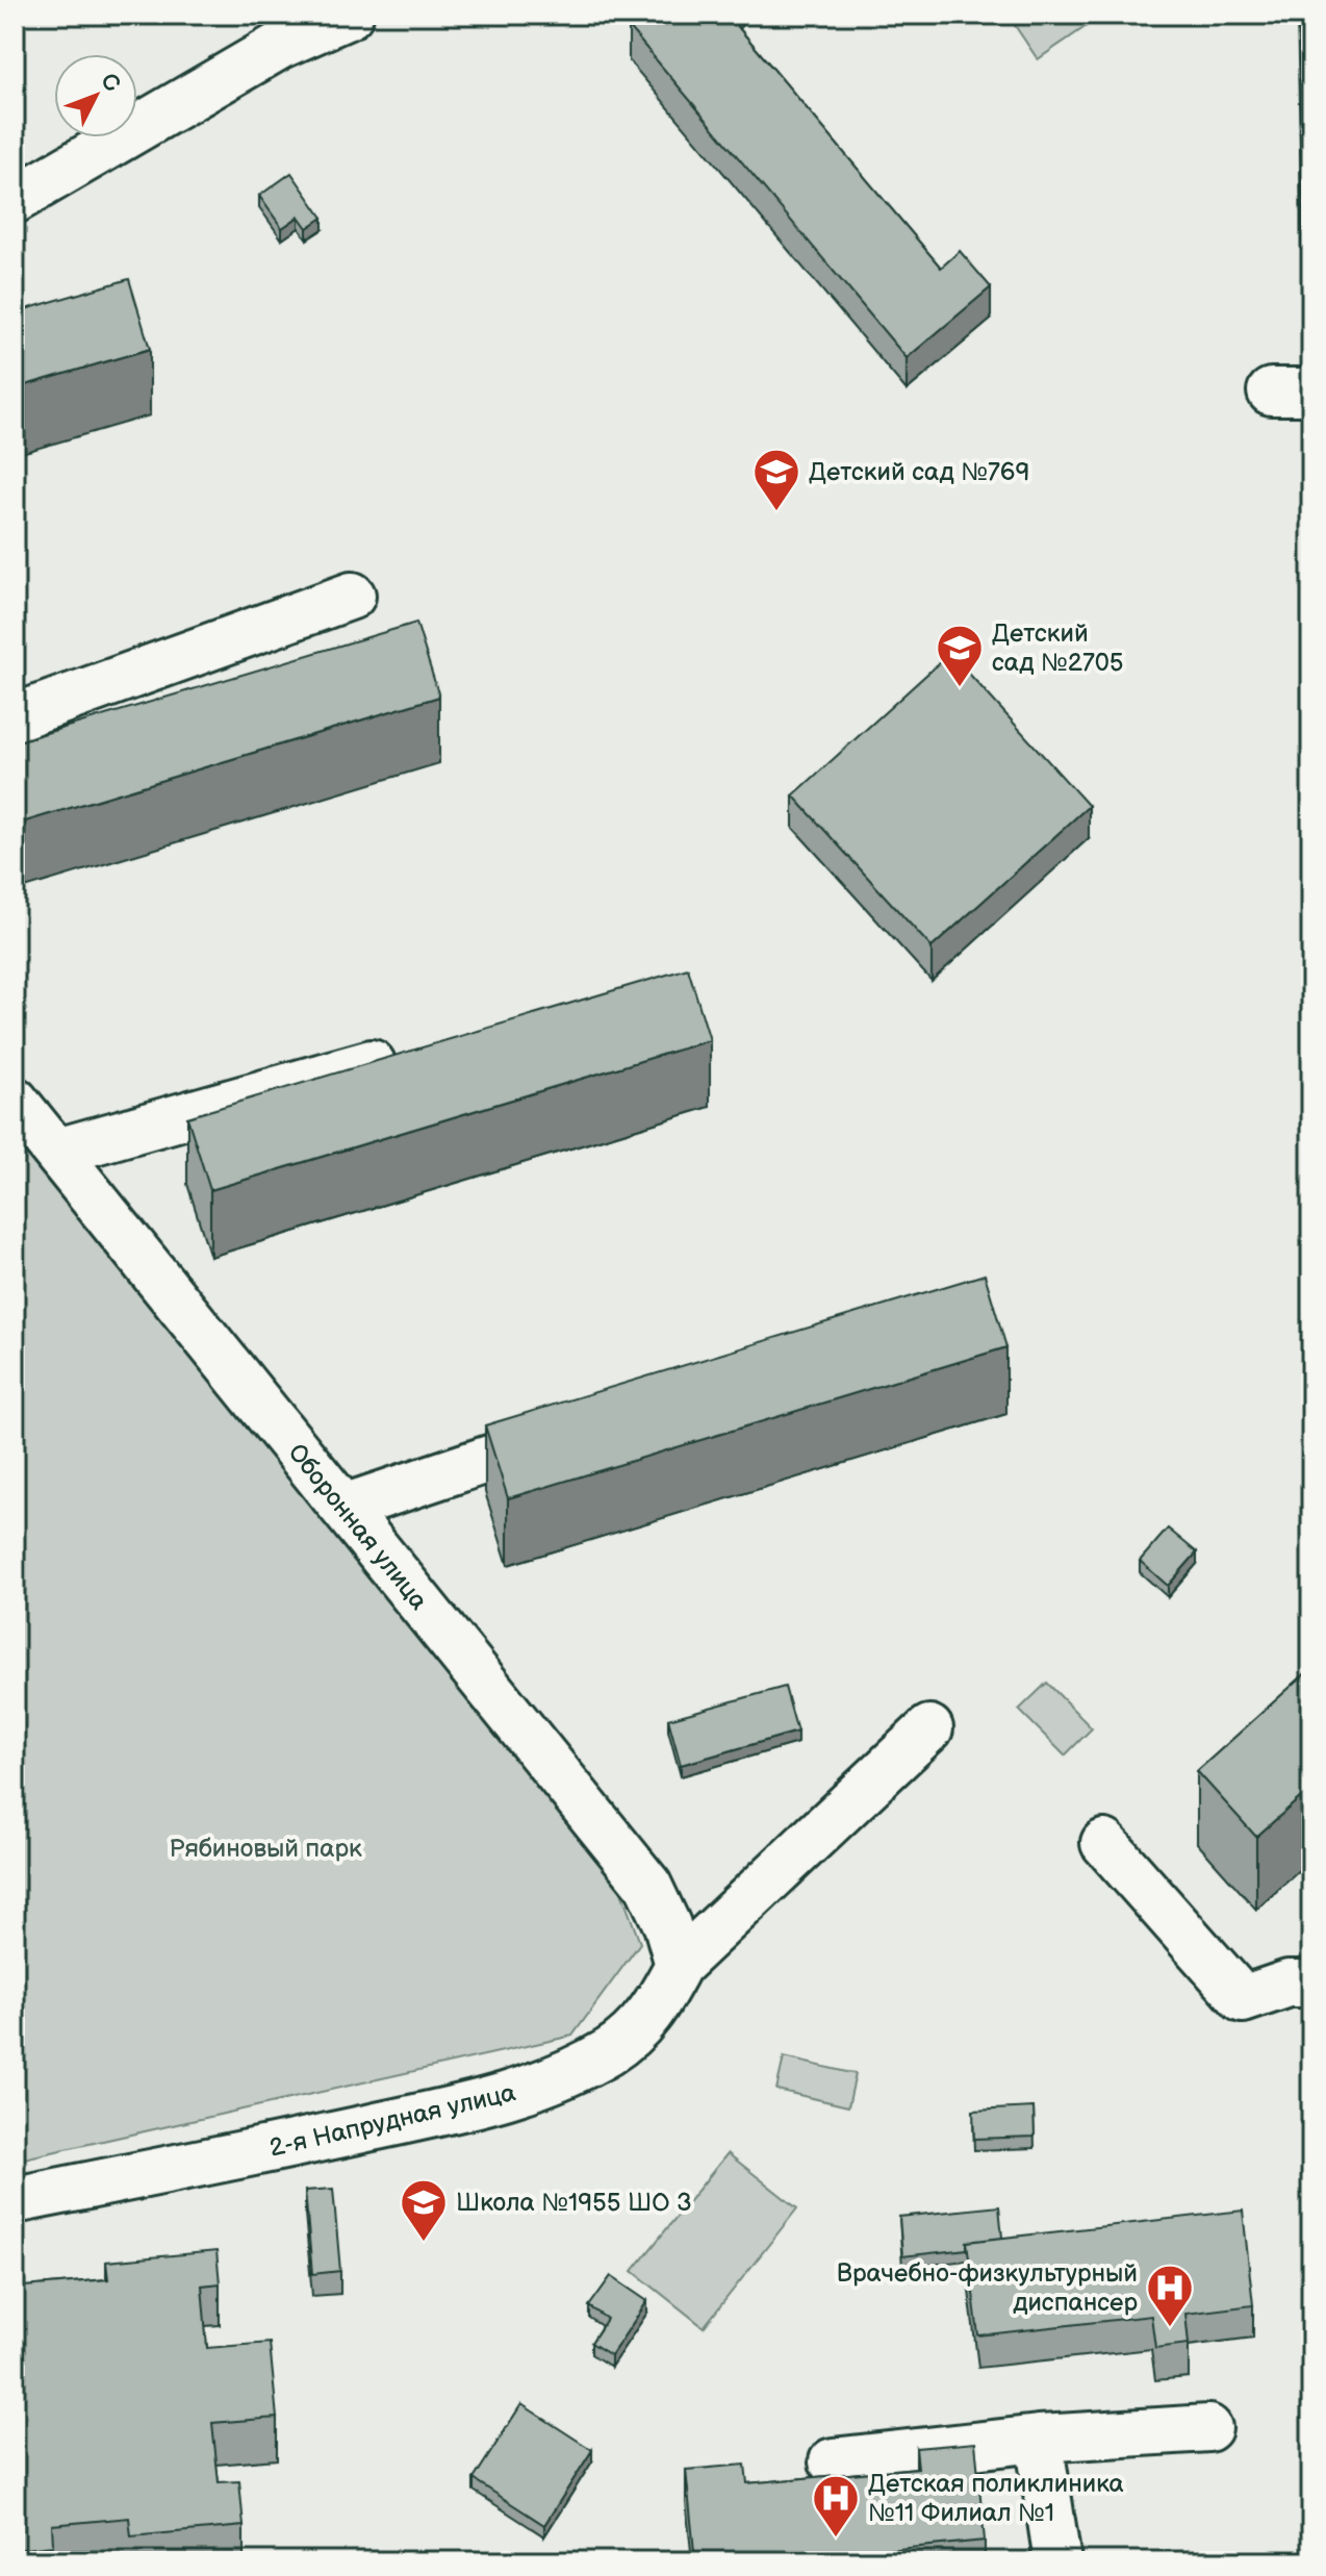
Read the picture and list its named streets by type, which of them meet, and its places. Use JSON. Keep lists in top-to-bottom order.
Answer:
{
  "streets": {
    "street": ["Оборонная улица", "2-я Напрудная улица"]
  },
  "crossings": [
    ["Оборонная улица", "2-я Напрудная улица"]
  ],
  "parks": ["Рябиновый парк"],
  "places": {
    "school or university": ["Детский сад №769", "Детский сад №2705", "Школа №1955 ШО 3"],
    "hospital": ["Врачебно-физкультурный диспансер", "Детская поликлиника №11 Филиал №1"]
  },
  "north": "top right"
}
